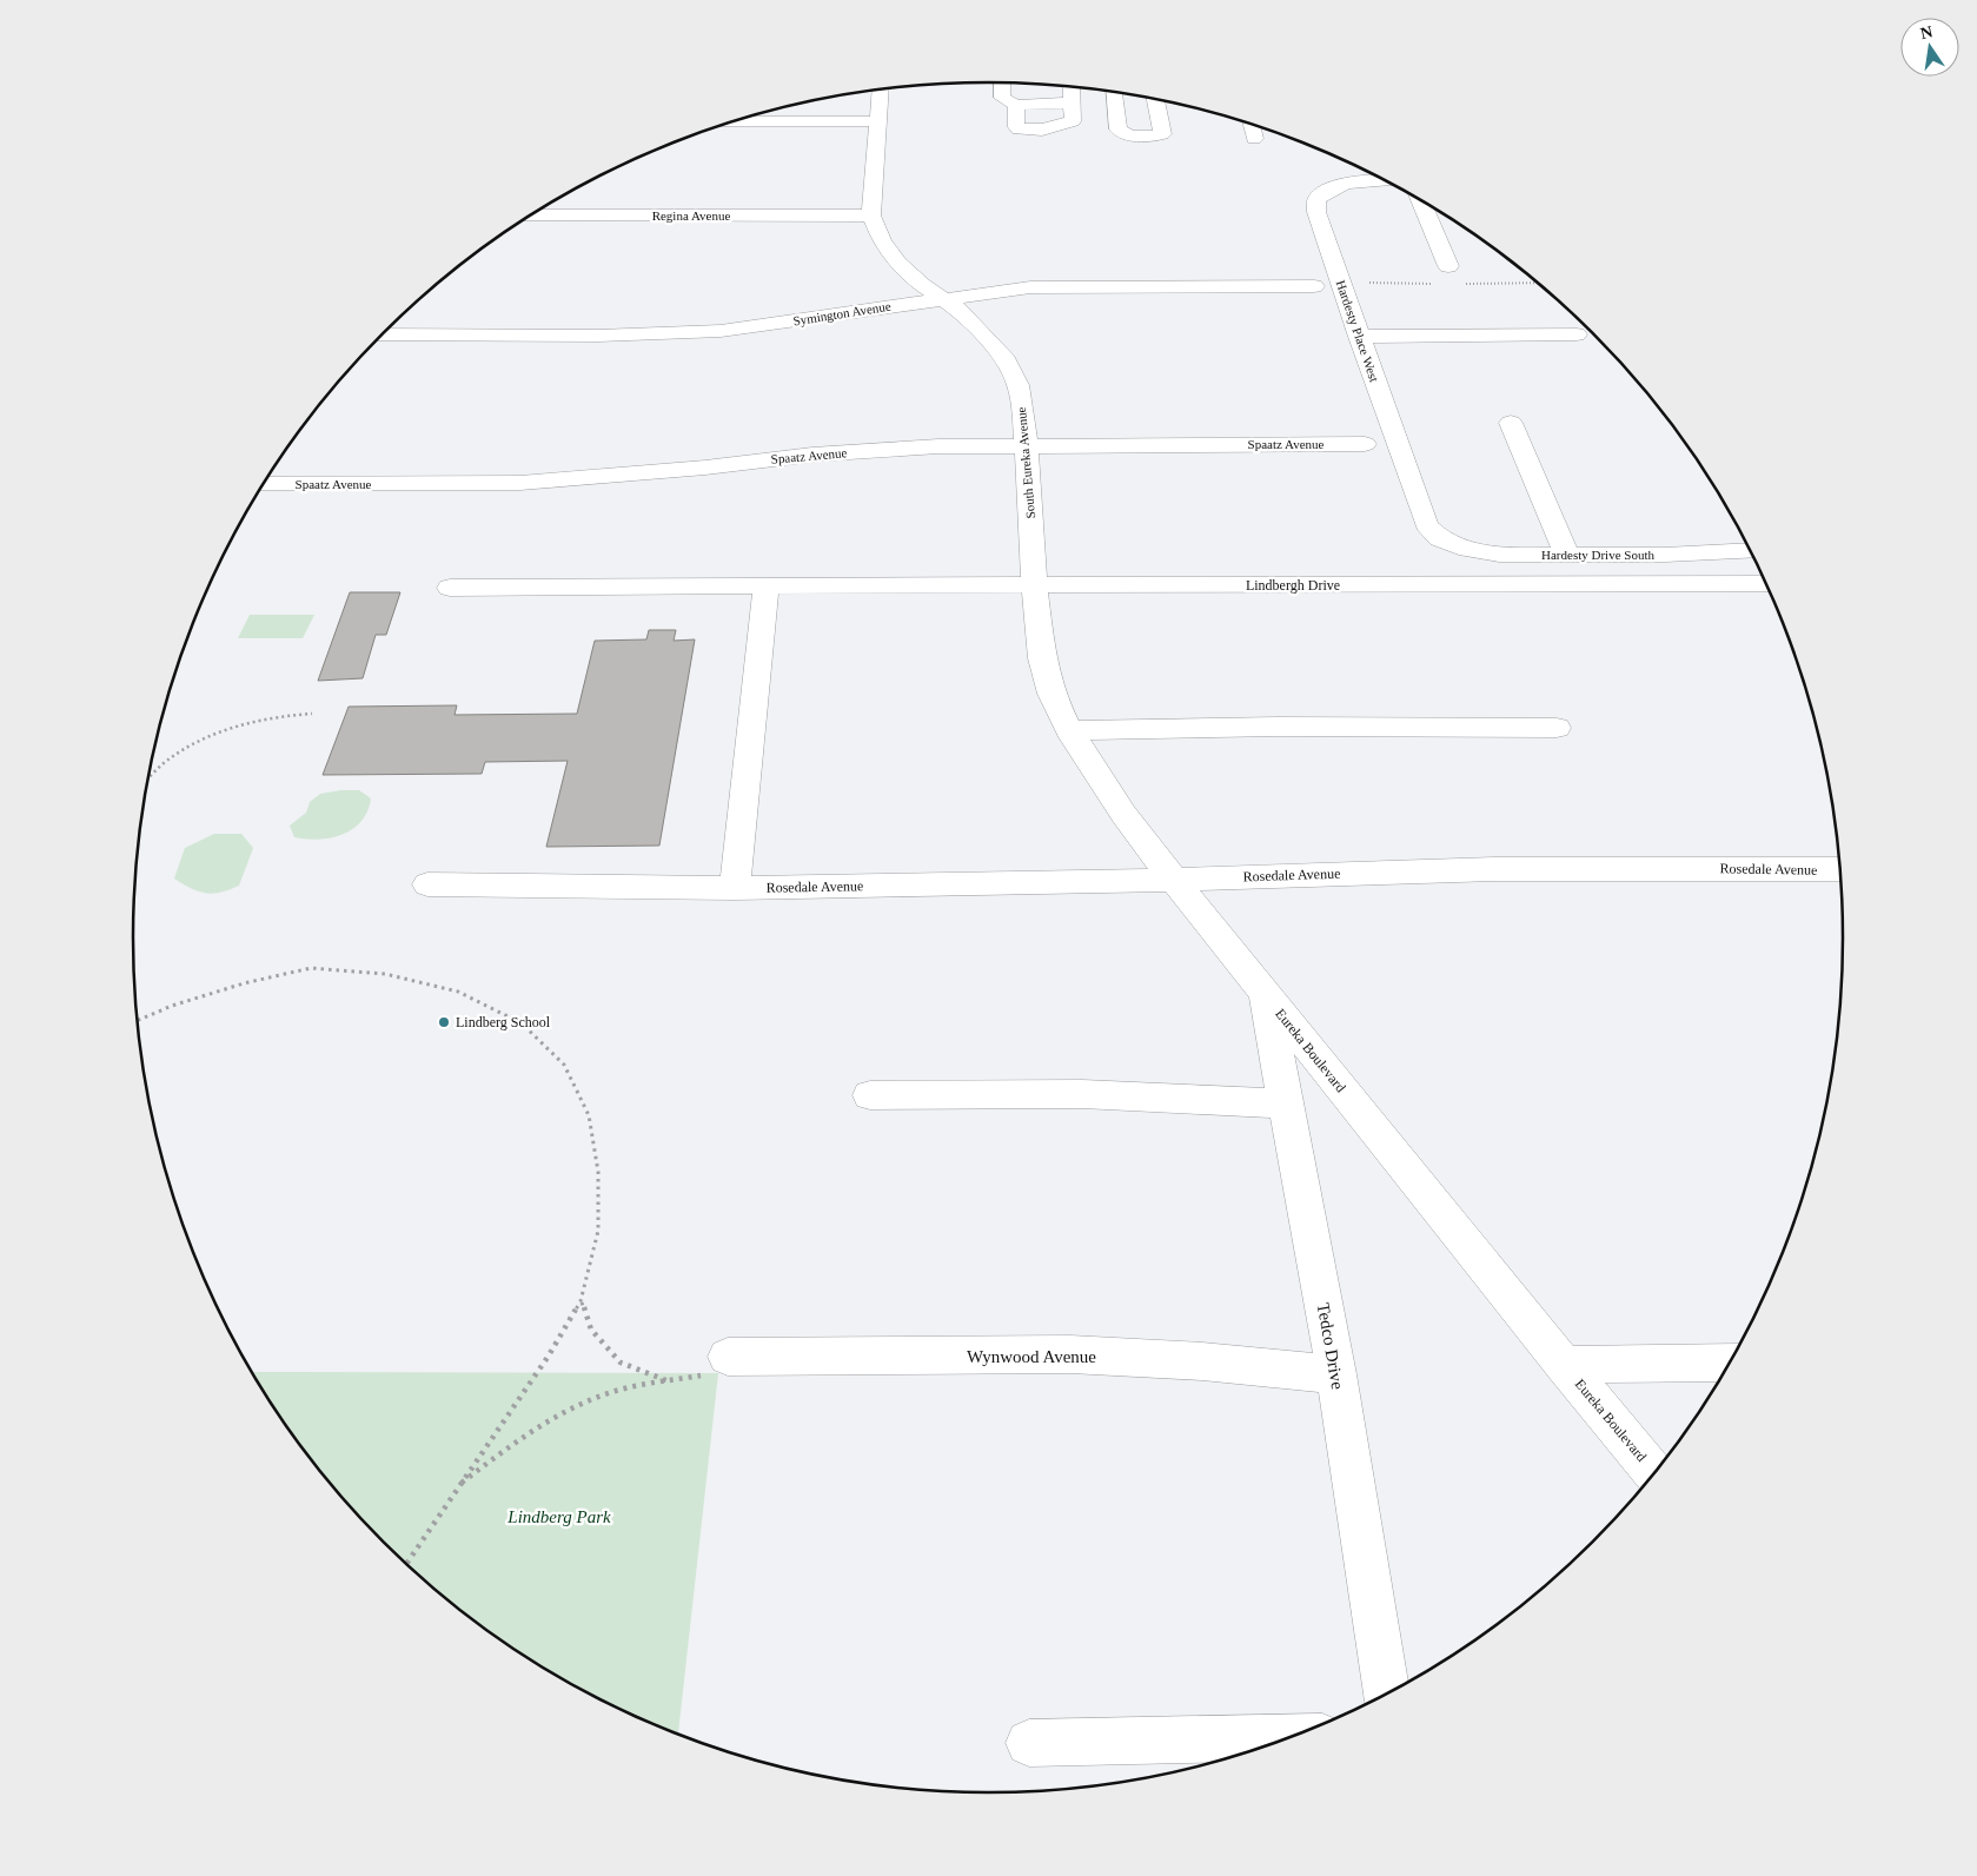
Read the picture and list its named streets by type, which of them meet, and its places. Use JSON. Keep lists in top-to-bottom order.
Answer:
{
  "streets": {
    "street": [
      "Regina Avenue",
      "Symington Avenue",
      "Hardesty Place West",
      "Spaatz Avenue",
      "South Eureka Avenue",
      "Hardesty Drive South",
      "Lindbergh Drive",
      "Rosedale Avenue",
      "Eureka Boulevard",
      "Tedco Drive",
      "Wynwood Avenue"
    ]
  },
  "crossings": [
    ["Regina Avenue", "South Eureka Avenue"],
    ["Symington Avenue", "South Eureka Avenue"],
    ["Hardesty Place West", "Hardesty Drive South"],
    ["Spaatz Avenue", "South Eureka Avenue"],
    ["South Eureka Avenue", "Lindbergh Drive"],
    ["South Eureka Avenue", "Eureka Boulevard"],
    ["Lindbergh Drive", "Eureka Boulevard"],
    ["Rosedale Avenue", "Eureka Boulevard"],
    ["Eureka Boulevard", "Tedco Drive"],
    ["Tedco Drive", "Wynwood Avenue"]
  ],
  "parks": ["Lindberg Park"],
  "places": ["Lindberg School"],
  "north": "top"
}
